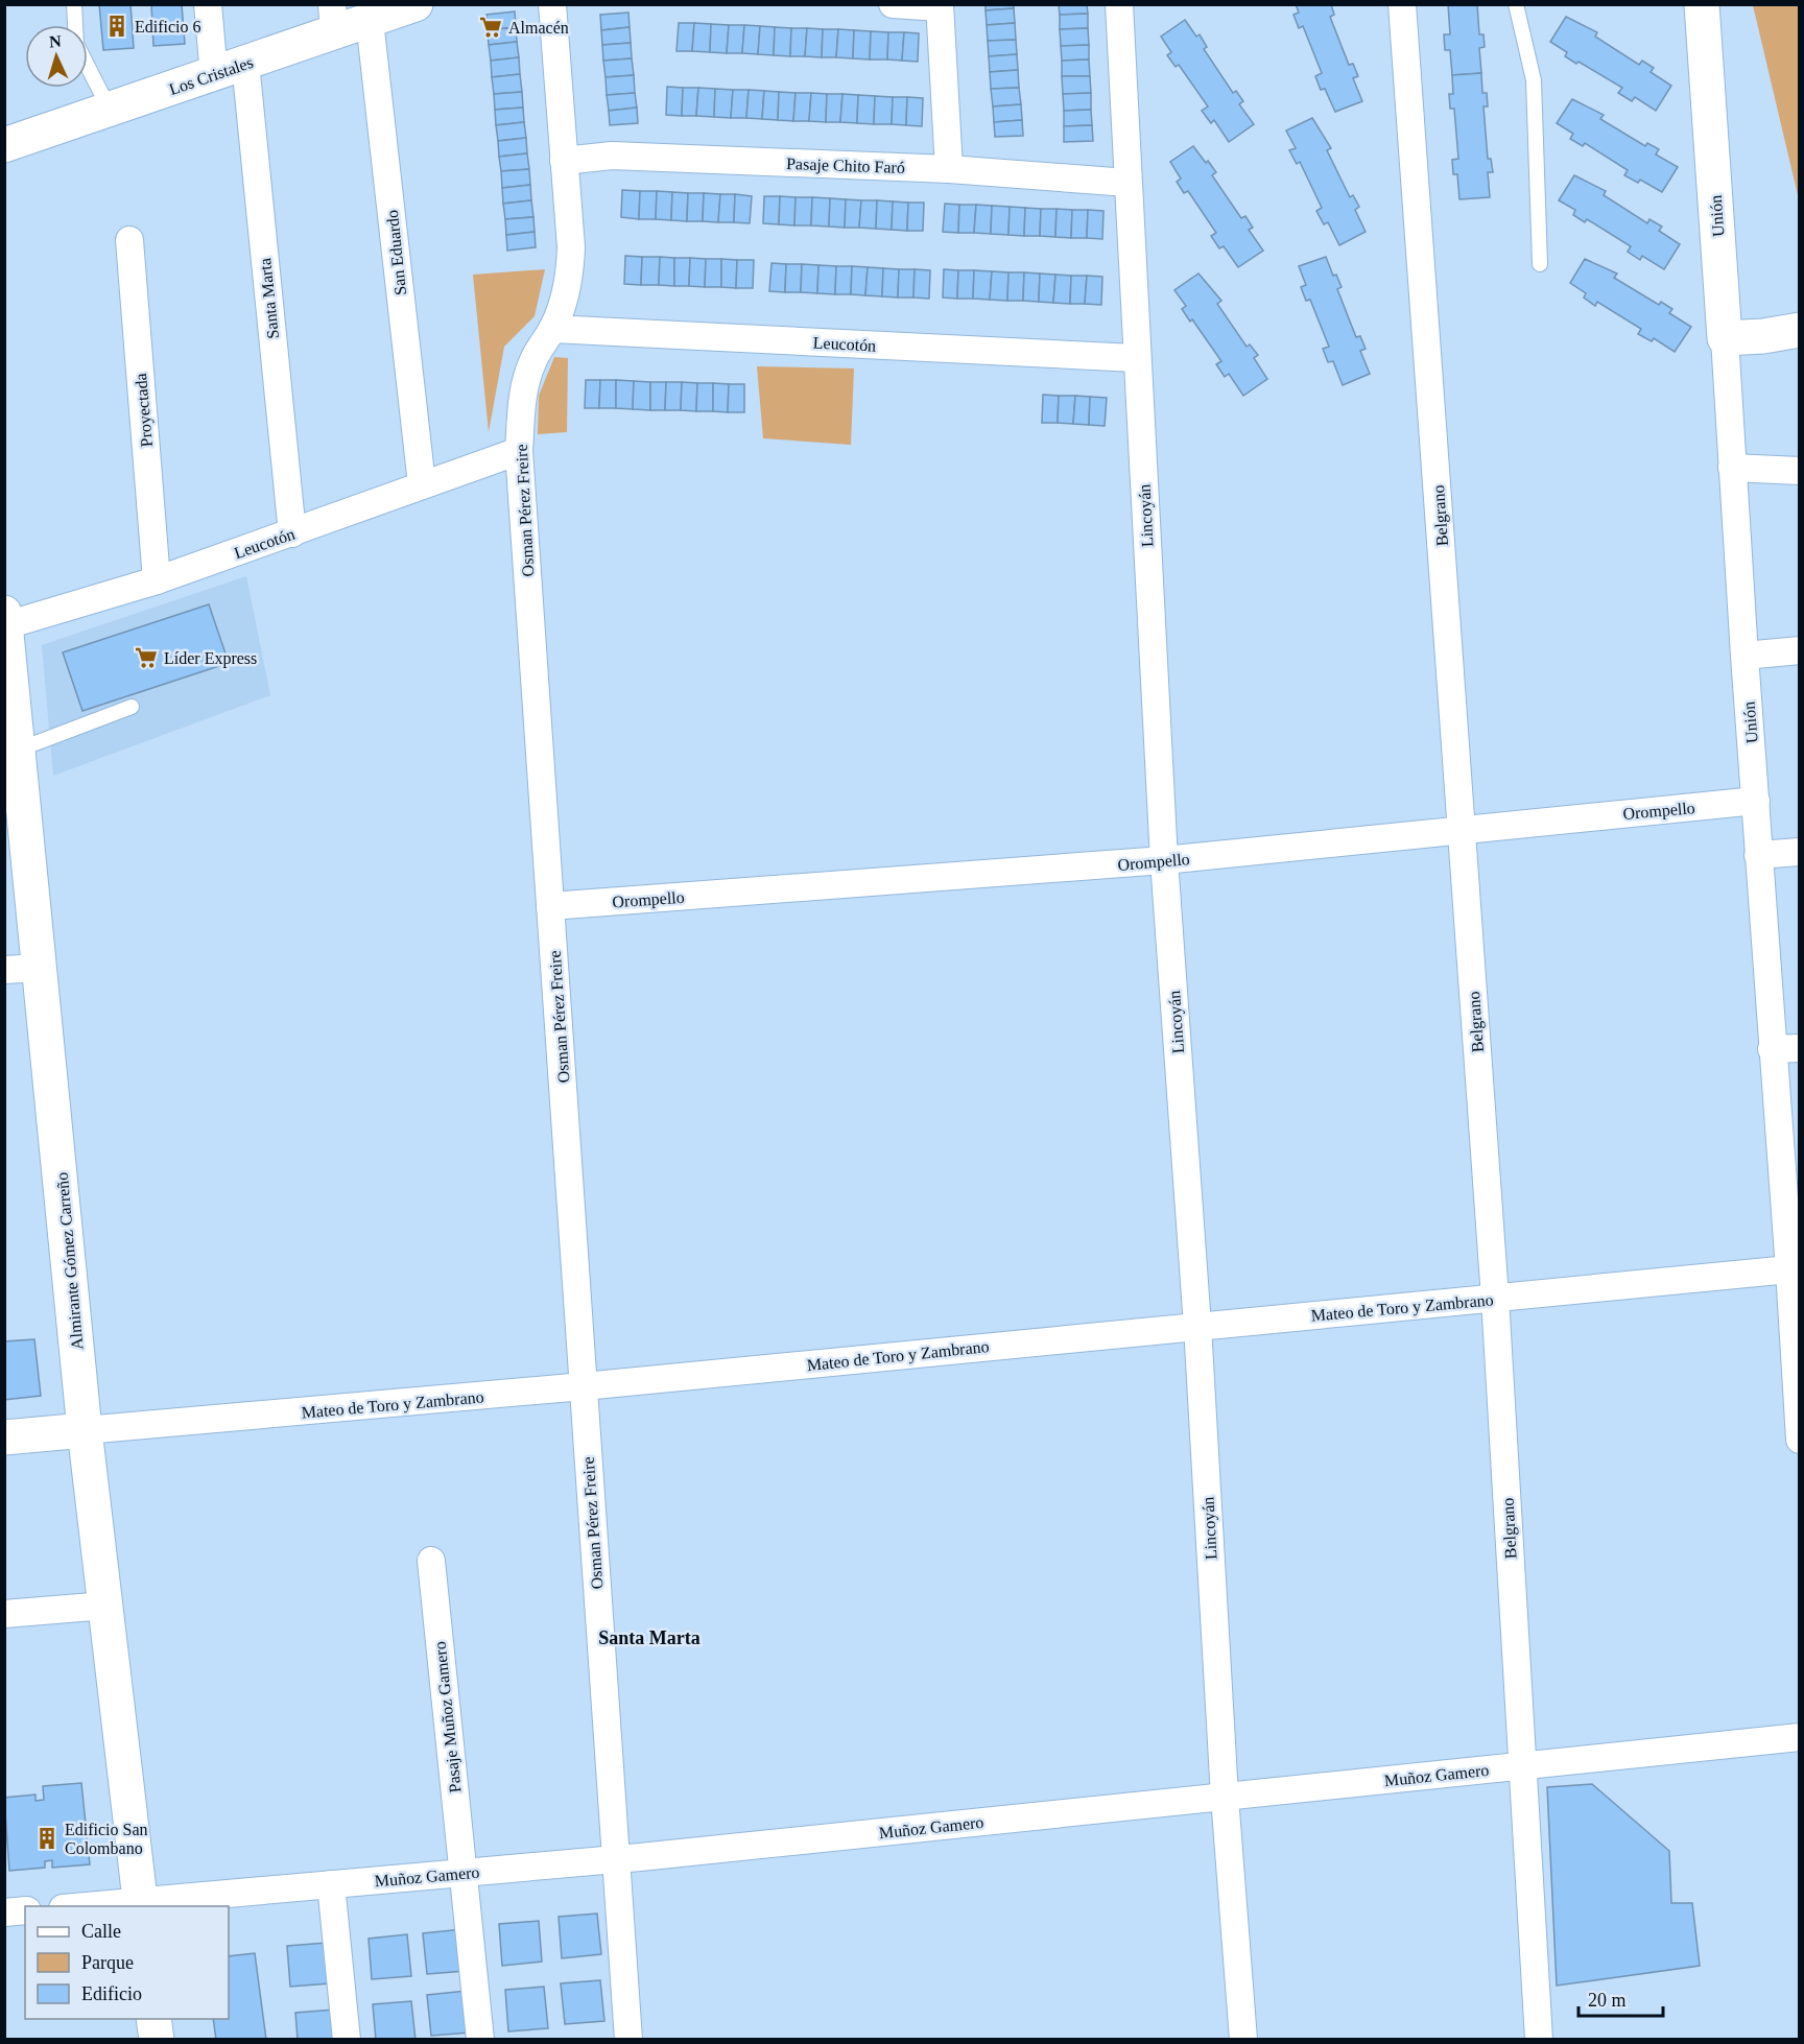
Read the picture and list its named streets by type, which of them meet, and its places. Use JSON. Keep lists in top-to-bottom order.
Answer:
{
  "streets": {
    "street": [
      "Los Cristales",
      "Pasaje Chito Faró",
      "Unión",
      "San Eduardo",
      "Santa Marta",
      "Leucotón",
      "Proyectada",
      "Osman Pérez Freire",
      "Lincoyán",
      "Belgrano",
      "Orompello",
      "Almirante Gómez Carreño",
      "Mateo de Toro y Zambrano",
      "Pasaje Muñoz Gamero",
      "Muñoz Gamero"
    ]
  },
  "crossings": [
    ["Los Cristales", "San Eduardo"],
    ["Los Cristales", "Santa Marta"],
    ["Pasaje Chito Faró", "Osman Pérez Freire"],
    ["Pasaje Chito Faró", "Lincoyán"],
    ["Unión", "Orompello"],
    ["Unión", "Mateo de Toro y Zambrano"],
    ["San Eduardo", "Leucotón"],
    ["Santa Marta", "Leucotón"],
    ["Leucotón", "Proyectada"],
    ["Leucotón", "Osman Pérez Freire"],
    ["Leucotón", "Lincoyán"],
    ["Leucotón", "Almirante Gómez Carreño"],
    ["Osman Pérez Freire", "Orompello"],
    ["Osman Pérez Freire", "Mateo de Toro y Zambrano"],
    ["Osman Pérez Freire", "Muñoz Gamero"],
    ["Lincoyán", "Orompello"],
    ["Lincoyán", "Mateo de Toro y Zambrano"],
    ["Lincoyán", "Muñoz Gamero"],
    ["Belgrano", "Orompello"],
    ["Belgrano", "Mateo de Toro y Zambrano"],
    ["Belgrano", "Muñoz Gamero"],
    ["Almirante Gómez Carreño", "Mateo de Toro y Zambrano"],
    ["Almirante Gómez Carreño", "Muñoz Gamero"],
    ["Pasaje Muñoz Gamero", "Muñoz Gamero"]
  ],
  "districts": ["Santa Marta"],
  "places": {
    "building": ["Edificio 6", "Edificio San Colombano"],
    "supermarket": ["Almacén", "Líder Express"]
  },
  "legend": ["Calle", "Parque", "Edificio"],
  "scale_bar": "20 m",
  "north": "top"
}
